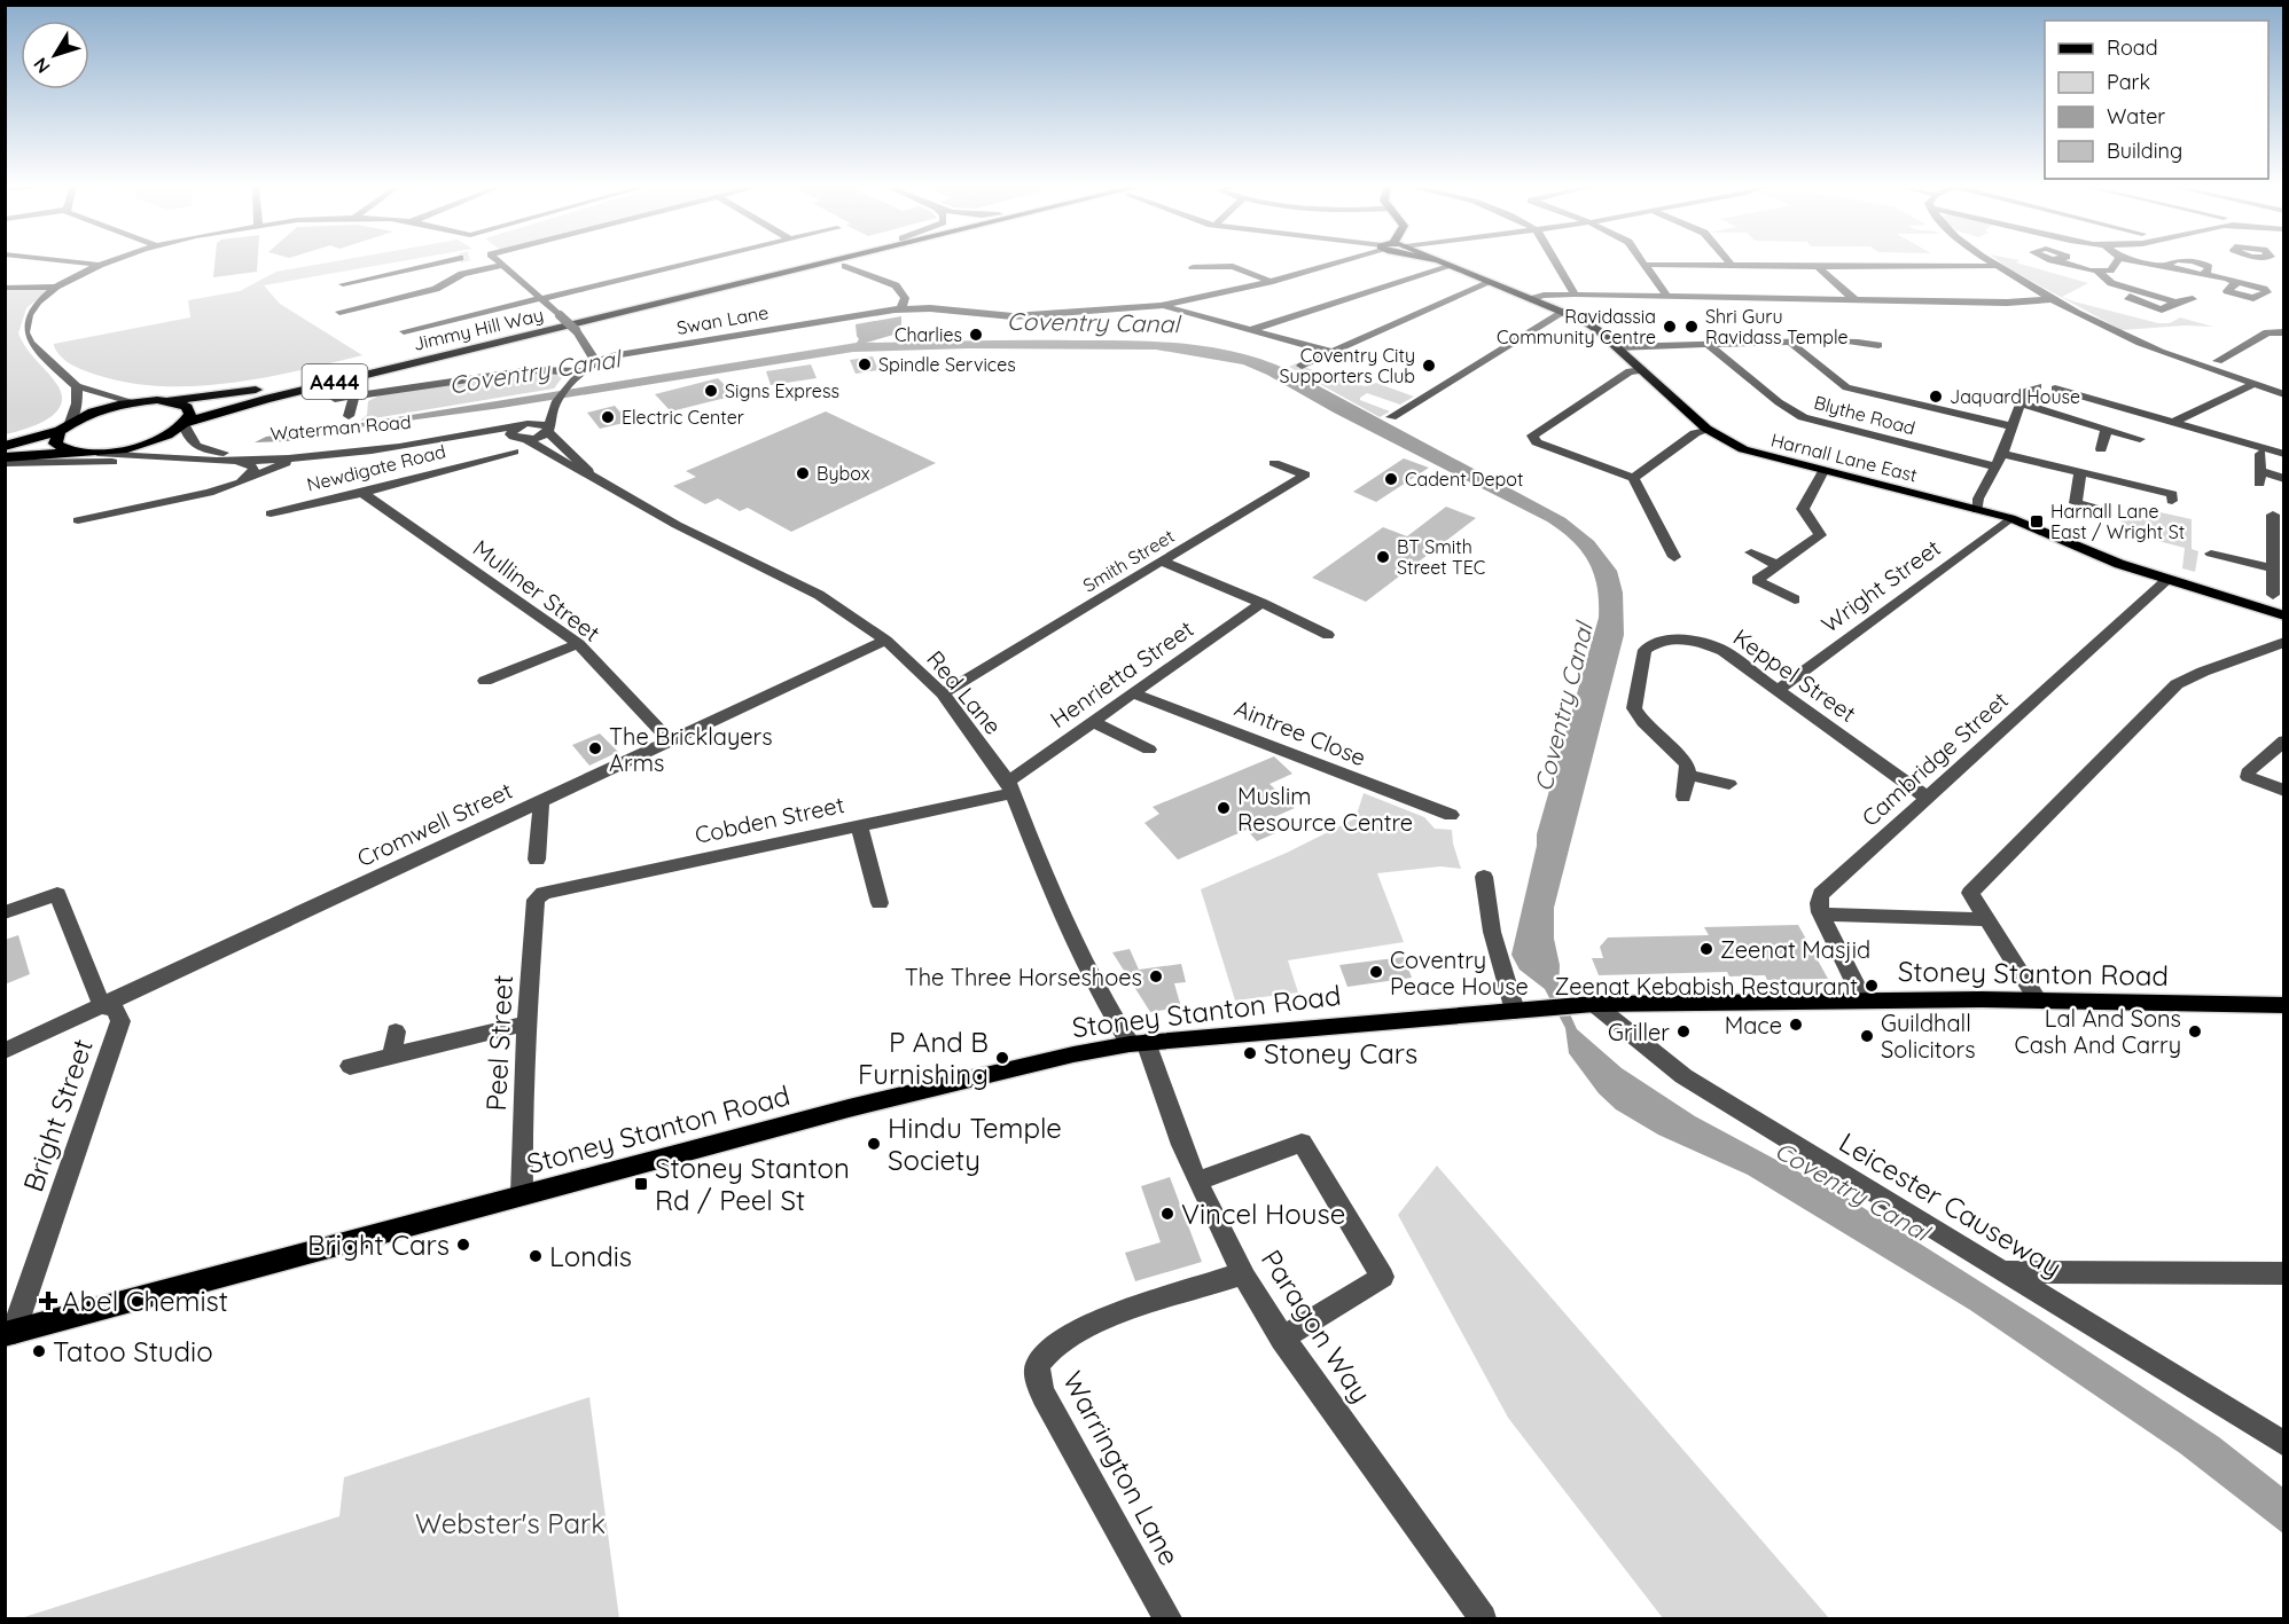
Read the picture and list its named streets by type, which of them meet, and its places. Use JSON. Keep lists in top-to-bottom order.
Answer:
{
  "streets": {
    "highway": ["Jimmy Hill Way", "A444"],
    "main road": ["Harnall Lane East", "Stoney Stanton Road"],
    "street": [
      "Swan Lane",
      "Blythe Road",
      "Waterman Road",
      "Newdigate Road",
      "Smith Street",
      "Wright Street",
      "Mulliner Street",
      "Henrietta Street",
      "Keppel Street",
      "Red Lane",
      "Aintree Close",
      "Cambridge Street",
      "Cobden Street",
      "Cromwell Street",
      "Peel Street",
      "Bright Street",
      "Leicester Causeway",
      "Paragon Way",
      "Warrington Lane"
    ]
  },
  "crossings": [
    ["Jimmy Hill Way", "Waterman Road"],
    ["Harnall Lane East", "Wright Street"],
    ["Harnall Lane East", "Cambridge Street"],
    ["Newdigate Road", "Mulliner Street"],
    ["Smith Street", "Red Lane"],
    ["Wright Street", "Keppel Street"],
    ["Mulliner Street", "Cromwell Street"],
    ["Henrietta Street", "Red Lane"],
    ["Henrietta Street", "Aintree Close"],
    ["Henrietta Street", "Cobden Street"],
    ["Keppel Street", "Cambridge Street"],
    ["Red Lane", "Cobden Street"],
    ["Red Lane", "Cromwell Street"],
    ["Red Lane", "Stoney Stanton Road"],
    ["Red Lane", "Paragon Way"],
    ["Cobden Street", "Peel Street"],
    ["Cromwell Street", "Bright Street"],
    ["Stoney Stanton Road", "Peel Street"],
    ["Stoney Stanton Road", "Bright Street"],
    ["Stoney Stanton Road", "Leicester Causeway"],
    ["Stoney Stanton Road", "Paragon Way"],
    ["Paragon Way", "Warrington Lane"]
  ],
  "water": ["Coventry Canal"],
  "parks": ["Webster's Park"],
  "places": {
    "other": [
      "Ravidassia Community Centre",
      "Shri Guru Ravidass Temple",
      "Charlies",
      "Spindle Services",
      "Coventry City Supporters Club",
      "Signs Express",
      "Jaquard House",
      "Electric Center",
      "Bybox",
      "Cadent Depot",
      "BT Smith Street TEC",
      "The Bricklayers Arms",
      "Muslim Resource Centre",
      "Zeenat Masjid",
      "Coventry Peace House",
      "The Three Horseshoes",
      "Zeenat Kebabish Restaurant",
      "Mace",
      "Griller",
      "Lal And Sons Cash And Carry",
      "Guildhall Solicitors",
      "Stoney Cars",
      "P And B Furnishing",
      "Hindu Temple Society",
      "Vincel House",
      "Bright Cars",
      "Londis",
      "Tatoo Studio"
    ],
    "transit": ["Harnall Lane East / Wright St", "Stoney Stanton Rd / Peel St"],
    "health": ["Abel Chemist"]
  },
  "legend": [
    "Road",
    "Park",
    "Water",
    "Building"
  ],
  "north": "bottom left"
}
